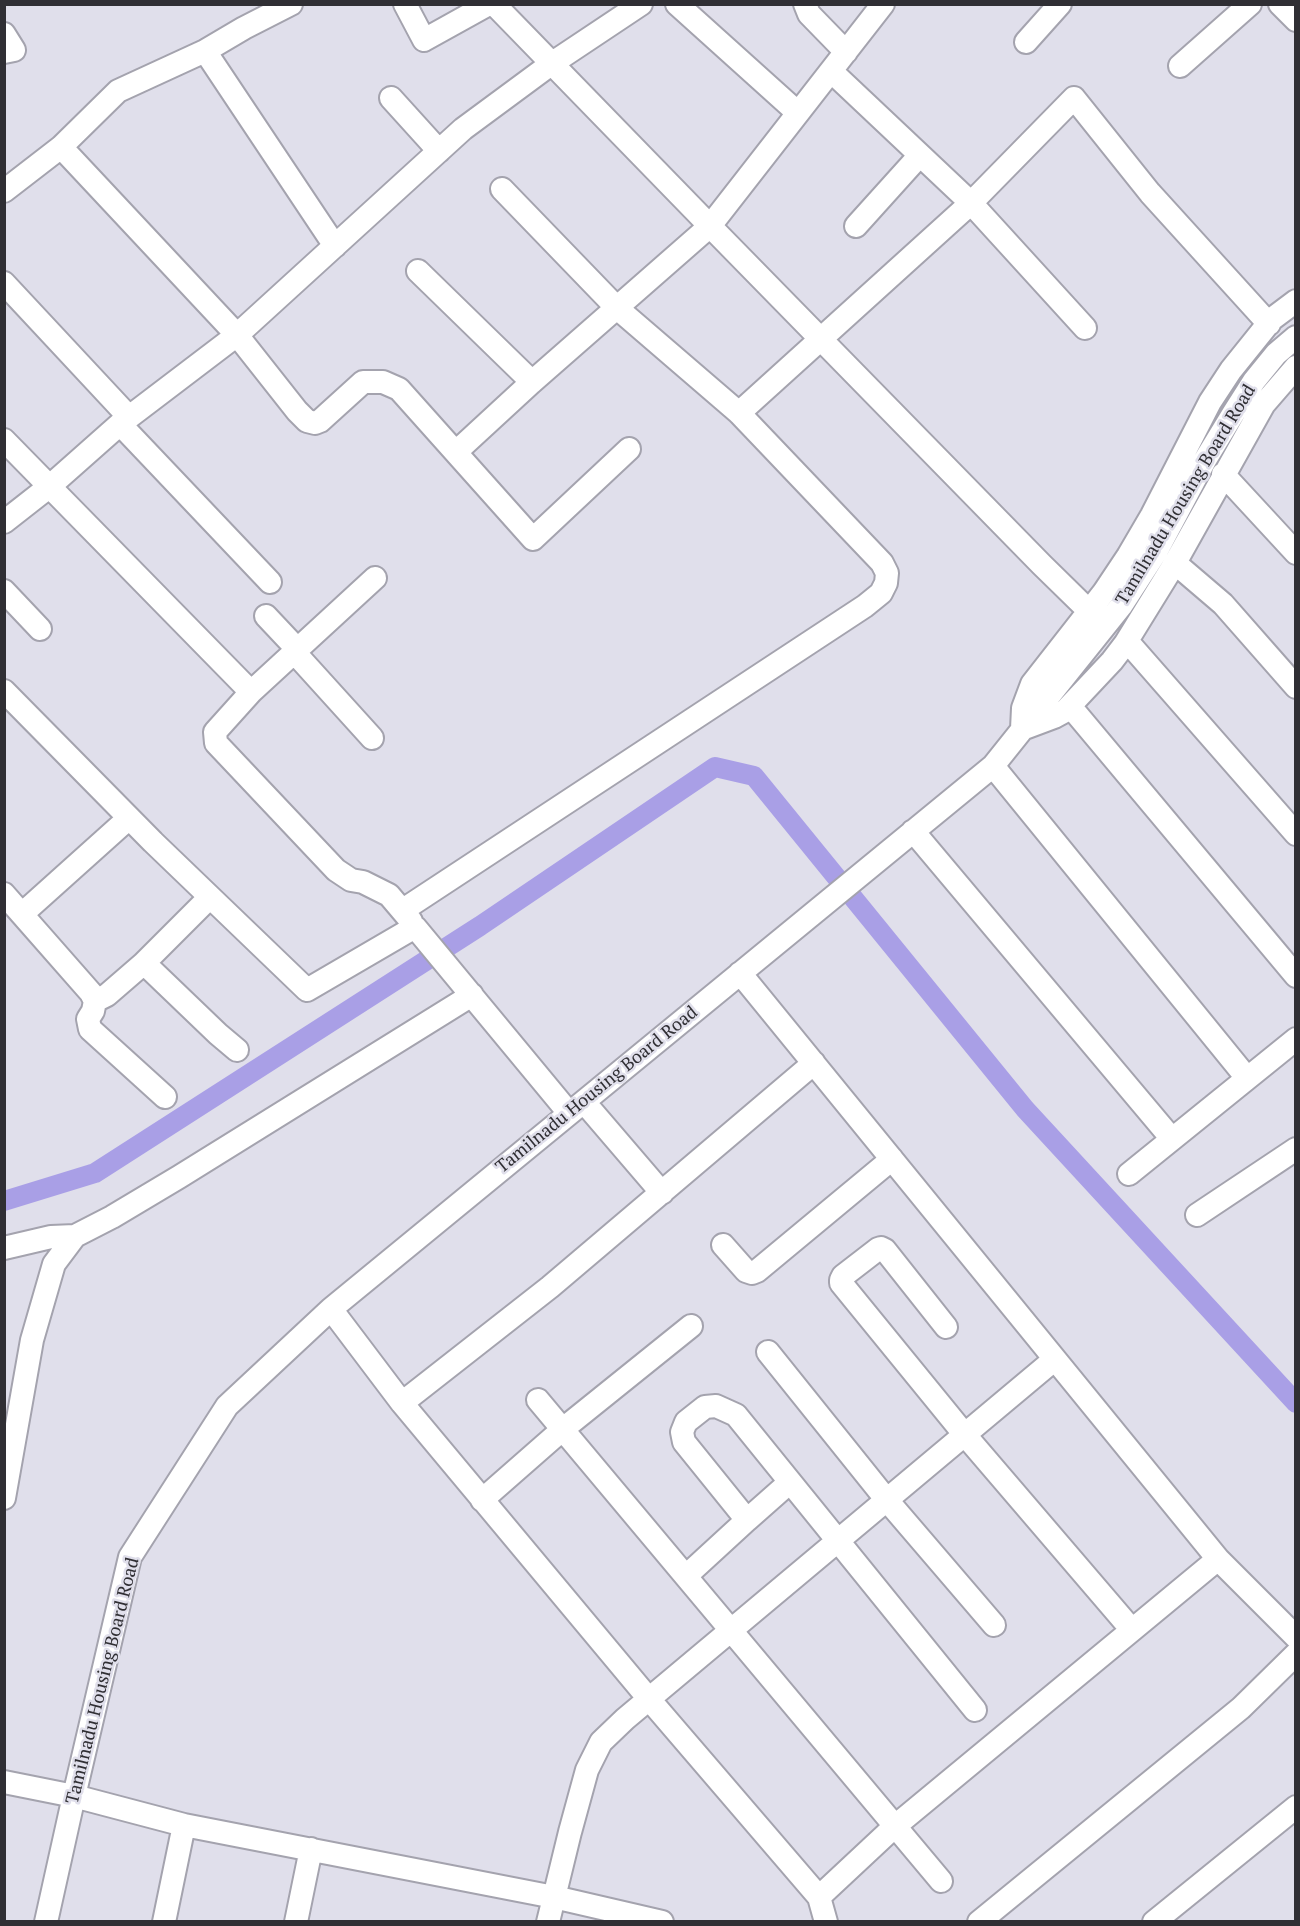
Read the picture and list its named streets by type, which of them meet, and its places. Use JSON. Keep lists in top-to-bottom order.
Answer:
{
  "streets": {
    "street": ["Tamilnadu Housing Board Road"]
  }
}
